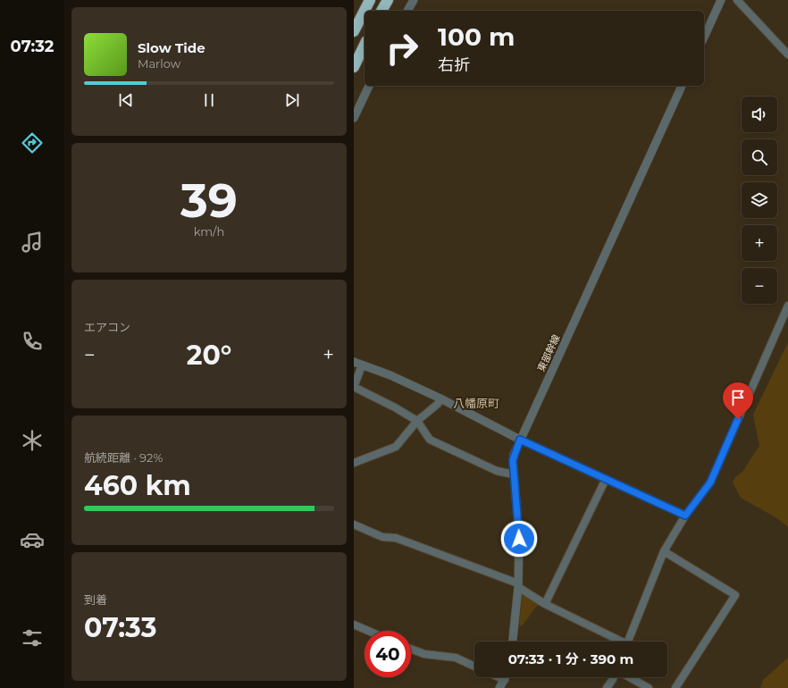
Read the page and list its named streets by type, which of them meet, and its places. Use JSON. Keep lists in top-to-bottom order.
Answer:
{
  "streets": {
    "street": ["東部幹線"]
  },
  "districts": ["八幡原町"],
  "page": {
    "tabs": "07:32",
    "turn": ["100 m", "右折"],
    "song": ["Slow Tide", "Marlow"],
    "map_buttons": ["+", "−"],
    "tile": [
      ["39", "km/h"],
      "エアコン",
      ["航続距離 · 92%", "460 km"],
      ["到着", "07:33"]
    ],
    "heat": ["−", "20°", "+"],
    "limit": "40",
    "trip": "07:33 · 1 分 · 390 m"
  }
}
